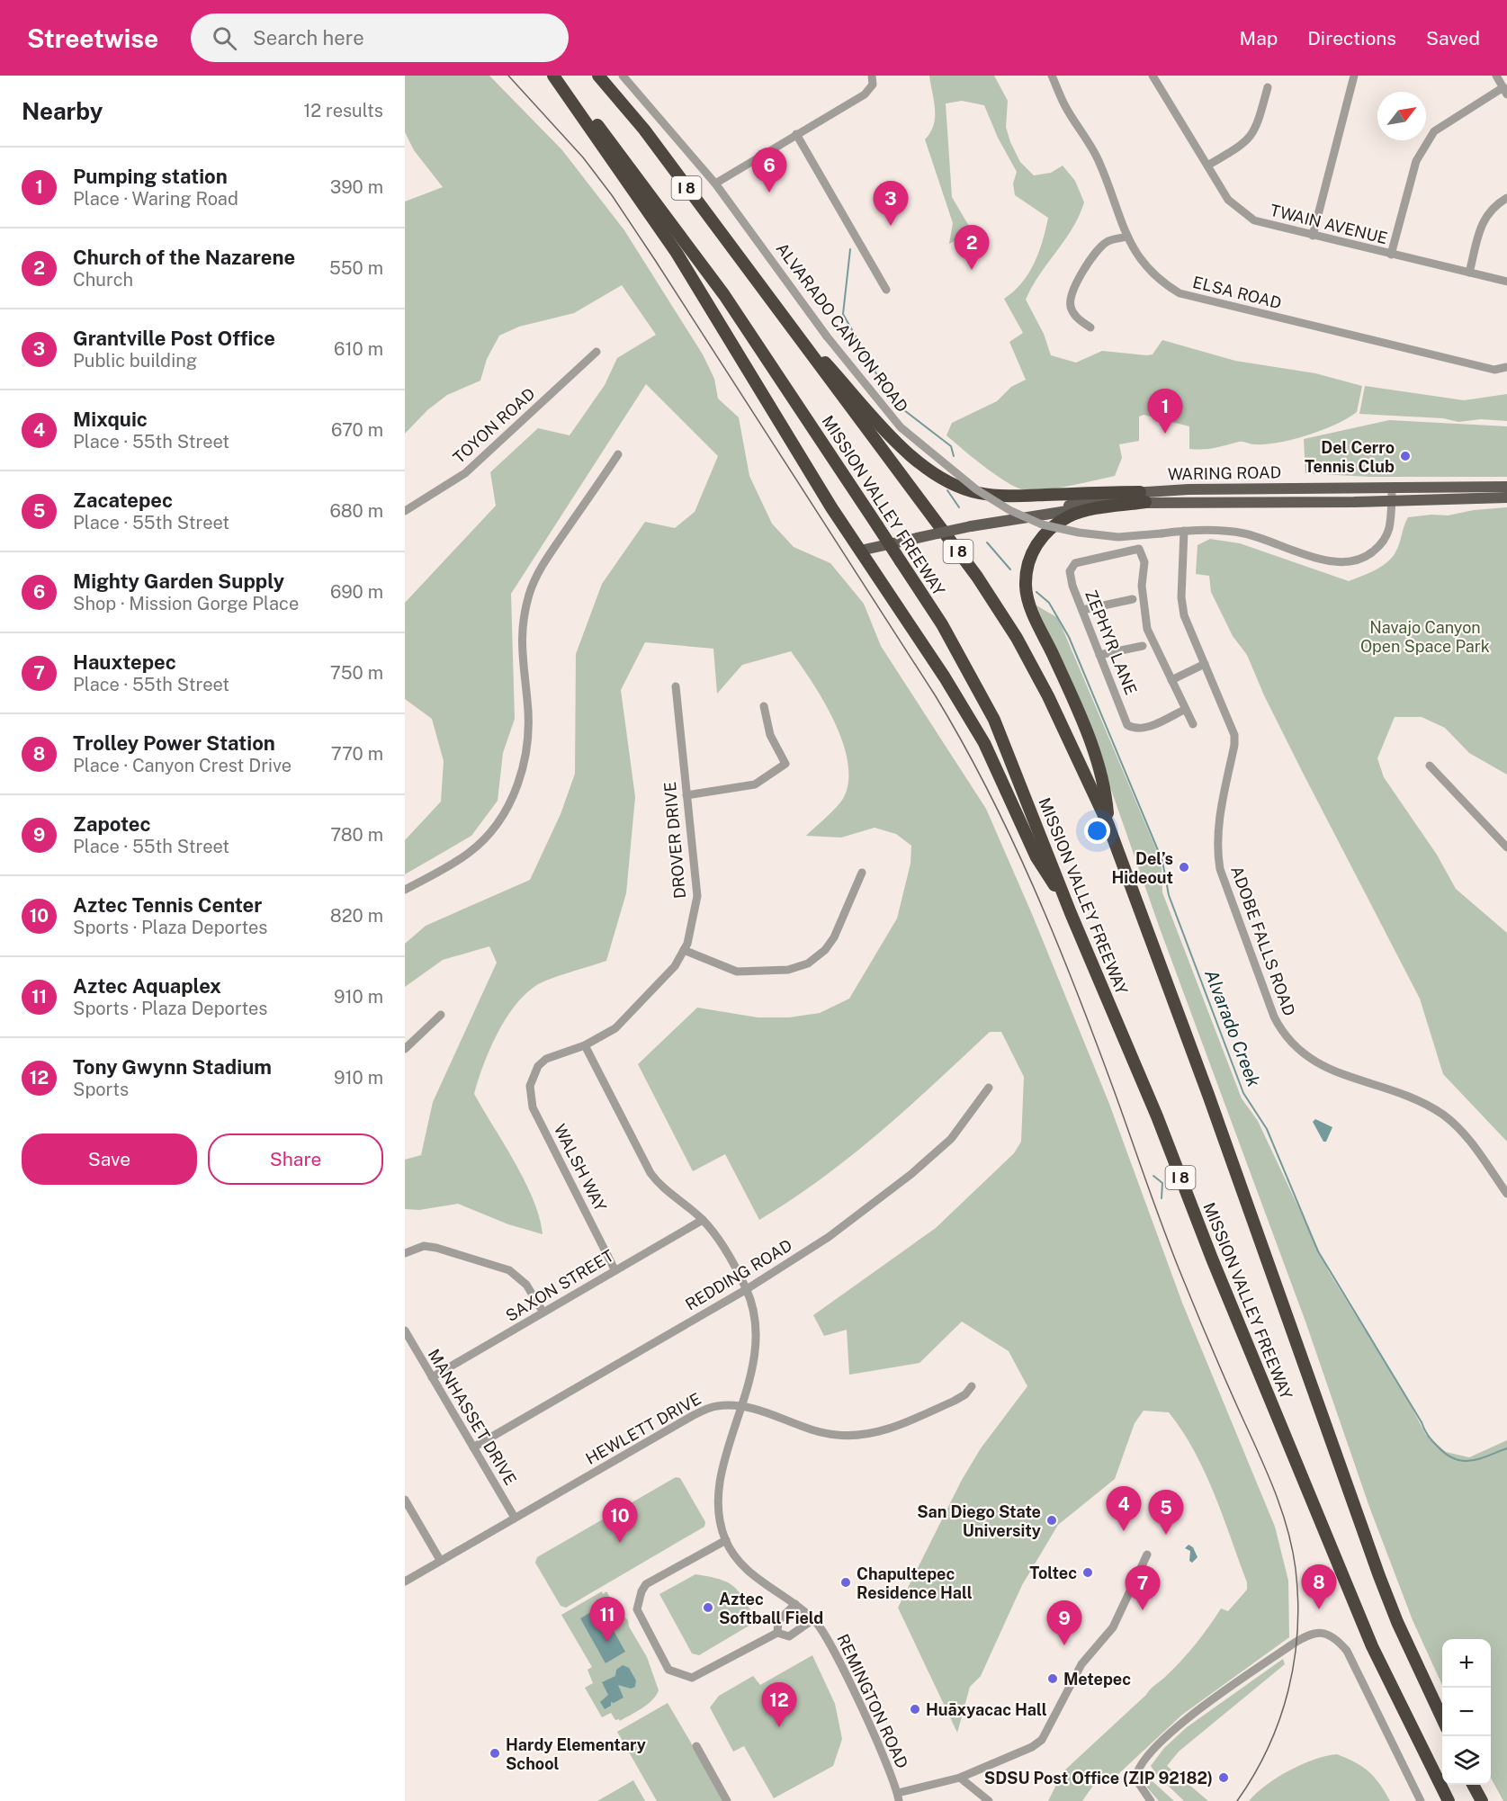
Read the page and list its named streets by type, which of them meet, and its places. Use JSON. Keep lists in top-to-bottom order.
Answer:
{
  "streets": {
    "highway": ["I 8", "MISSION VALLEY FREEWAY"],
    "main road": ["WARING ROAD"],
    "street": [
      "TWAIN AVENUE",
      "ELSA ROAD",
      "ALVARADO CANYON ROAD",
      "TOYON ROAD",
      "ZEPHYR LANE",
      "DROVER DRIVE",
      "ADOBE FALLS ROAD",
      "WALSH WAY",
      "REDDING ROAD",
      "SAXON STREET",
      "MANHASSET DRIVE",
      "HEWLETT DRIVE",
      "REMINGTON ROAD"
    ]
  },
  "crossings": [
    ["ALVARADO CANYON ROAD", "ADOBE FALLS ROAD"],
    ["DROVER DRIVE", "WALSH WAY"],
    ["DROVER DRIVE", "REMINGTON ROAD"],
    ["WALSH WAY", "SAXON STREET"],
    ["REDDING ROAD", "MANHASSET DRIVE"],
    ["REDDING ROAD", "REMINGTON ROAD"],
    ["SAXON STREET", "MANHASSET DRIVE"],
    ["SAXON STREET", "REMINGTON ROAD"],
    ["MANHASSET DRIVE", "HEWLETT DRIVE"],
    ["HEWLETT DRIVE", "REMINGTON ROAD"]
  ],
  "water": ["Alvarado Creek"],
  "parks": ["Navajo Canyon Open Space Park"],
  "places": [
    "Del Cerro Tennis Club",
    "Del’s Hideout",
    "San Diego State University",
    "Toltec",
    "Chapultepec Residence Hall",
    "Aztec Softball Field",
    "Metepec",
    "Huāxyacac Hall",
    "Hardy Elementary School",
    "SDSU Post Office (ZIP 92182)"
  ],
  "north": "top right",
  "page": {
    "header": "Streetwise",
    "search": "Search here",
    "nav": ["Map", "Directions", "Saved"],
    "heading": ["Nearby", "12 results"],
    "list": [
      {
        "mark": "1",
        "name": "Pumping station",
        "note": "Place · Waring Road",
        "value": "390 m"
      },
      {
        "mark": "2",
        "name": "Church of the Nazarene",
        "note": "Church",
        "value": "550 m"
      },
      {
        "mark": "3",
        "name": "Grantville Post Office",
        "note": "Public building",
        "value": "610 m"
      },
      {
        "mark": "4",
        "name": "Mixquic",
        "note": "Place · 55th Street",
        "value": "670 m"
      },
      {
        "mark": "5",
        "name": "Zacatepec",
        "note": "Place · 55th Street",
        "value": "680 m"
      },
      {
        "mark": "6",
        "name": "Mighty Garden Supply",
        "note": "Shop · Mission Gorge Place",
        "value": "690 m"
      },
      {
        "mark": "7",
        "name": "Hauxtepec",
        "note": "Place · 55th Street",
        "value": "750 m"
      },
      {
        "mark": "8",
        "name": "Trolley Power Station",
        "note": "Place · Canyon Crest Drive",
        "value": "770 m"
      },
      {
        "mark": "9",
        "name": "Zapotec",
        "note": "Place · 55th Street",
        "value": "780 m"
      },
      {
        "mark": "10",
        "name": "Aztec Tennis Center",
        "note": "Sports · Plaza Deportes",
        "value": "820 m"
      },
      {
        "mark": "11",
        "name": "Aztec Aquaplex",
        "note": "Sports · Plaza Deportes",
        "value": "910 m"
      },
      {
        "mark": "12",
        "name": "Tony Gwynn Stadium",
        "note": "Sports",
        "value": "910 m"
      }
    ],
    "pins": [
      "6",
      "3",
      "2",
      "1",
      "4",
      "5",
      "10",
      "8",
      "7",
      "11",
      "9",
      "12"
    ],
    "buttons": ["Save", "Share"],
    "map_buttons": ["+", "−"]
  }
}
